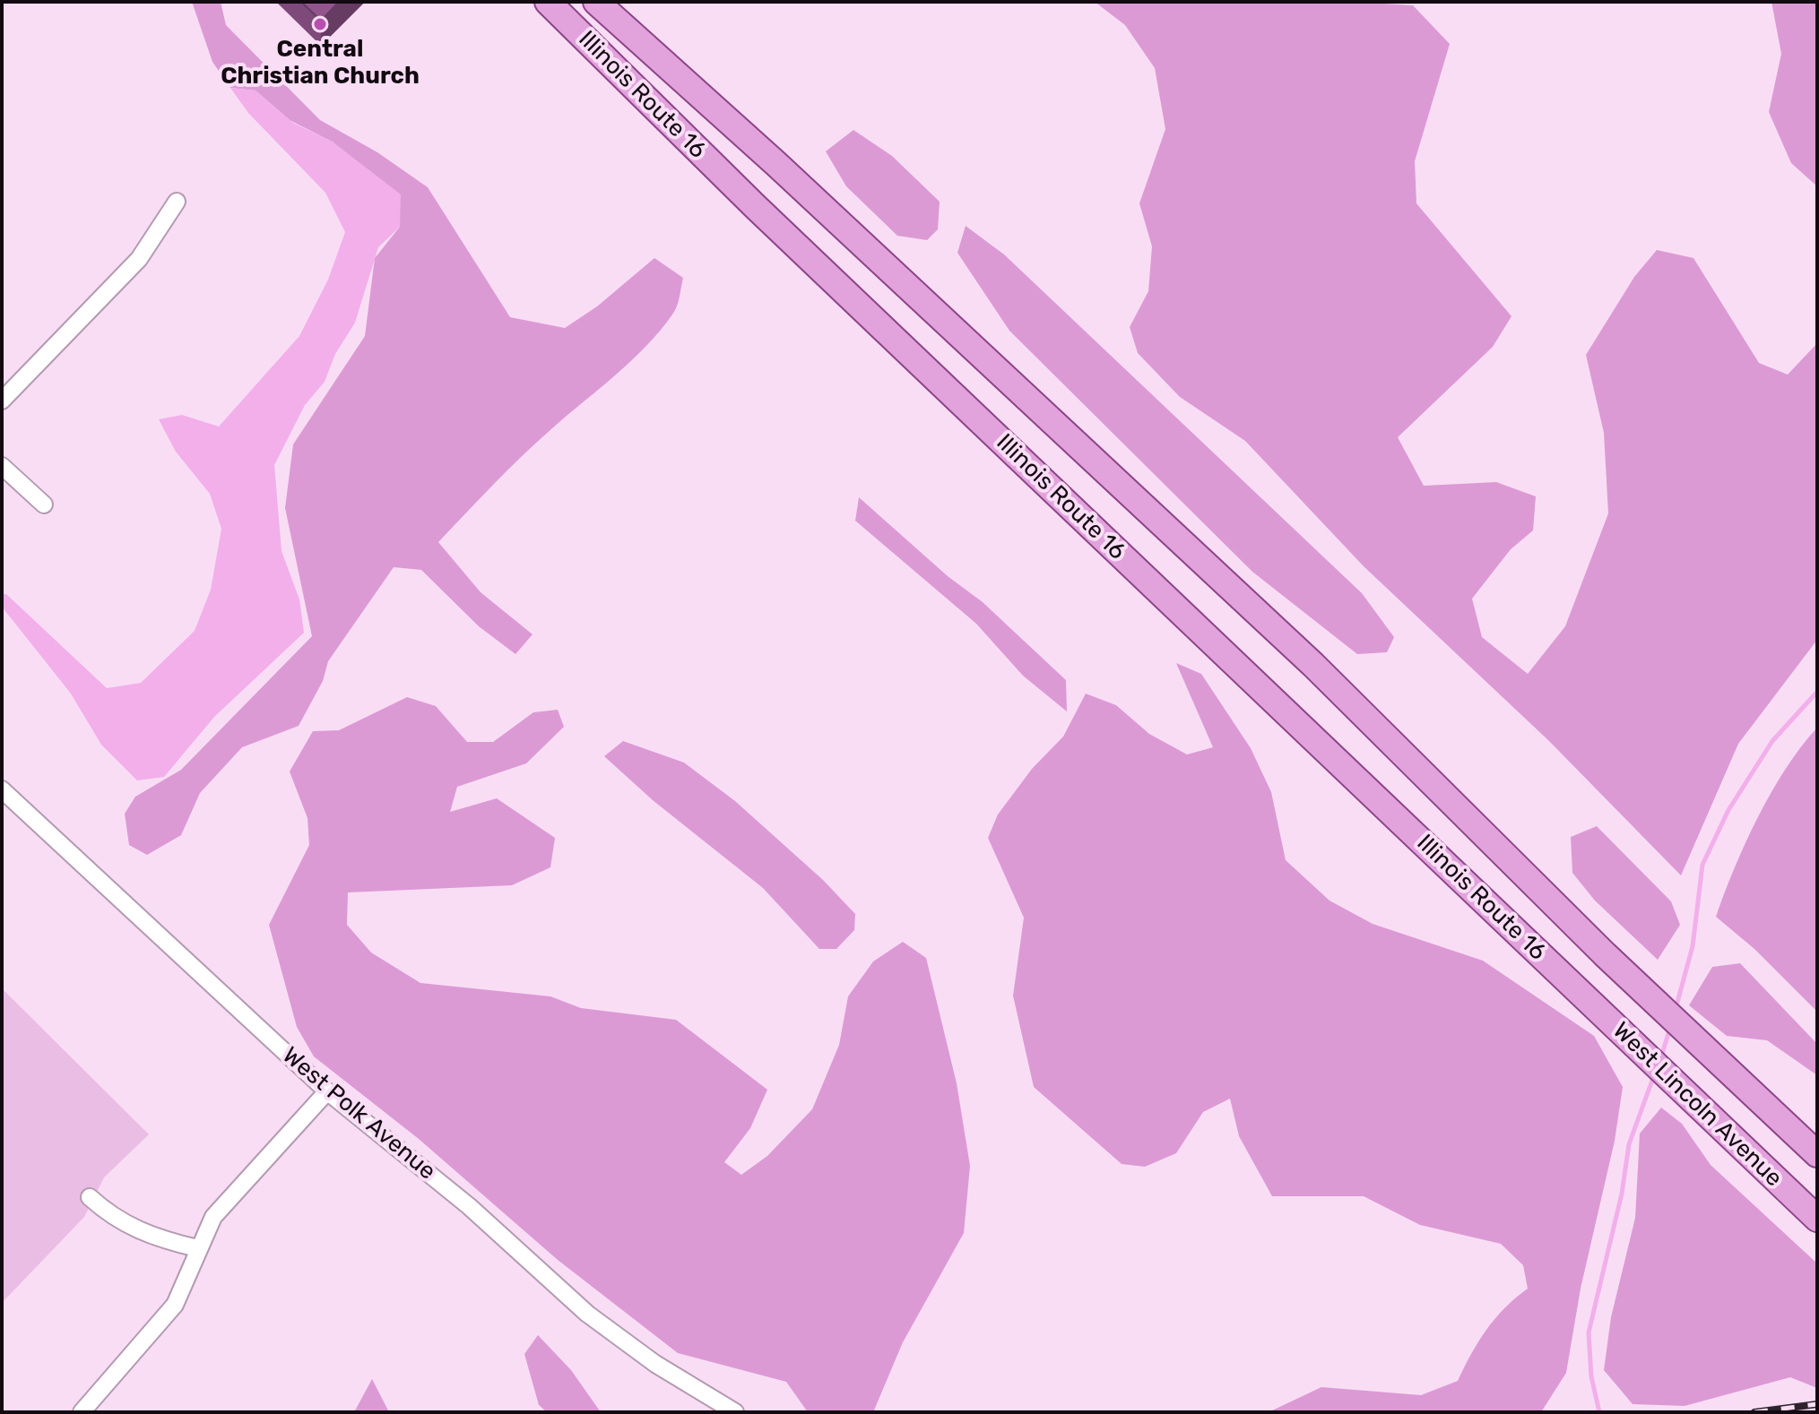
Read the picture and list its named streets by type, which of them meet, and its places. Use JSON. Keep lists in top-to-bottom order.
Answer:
{
  "streets": {
    "main road": ["Illinois Route 16", "West Lincoln Avenue"],
    "street": ["West Polk Avenue"]
  },
  "crossings": [
    ["Illinois Route 16", "West Lincoln Avenue"]
  ],
  "places": ["Central Christian Church"]
}
